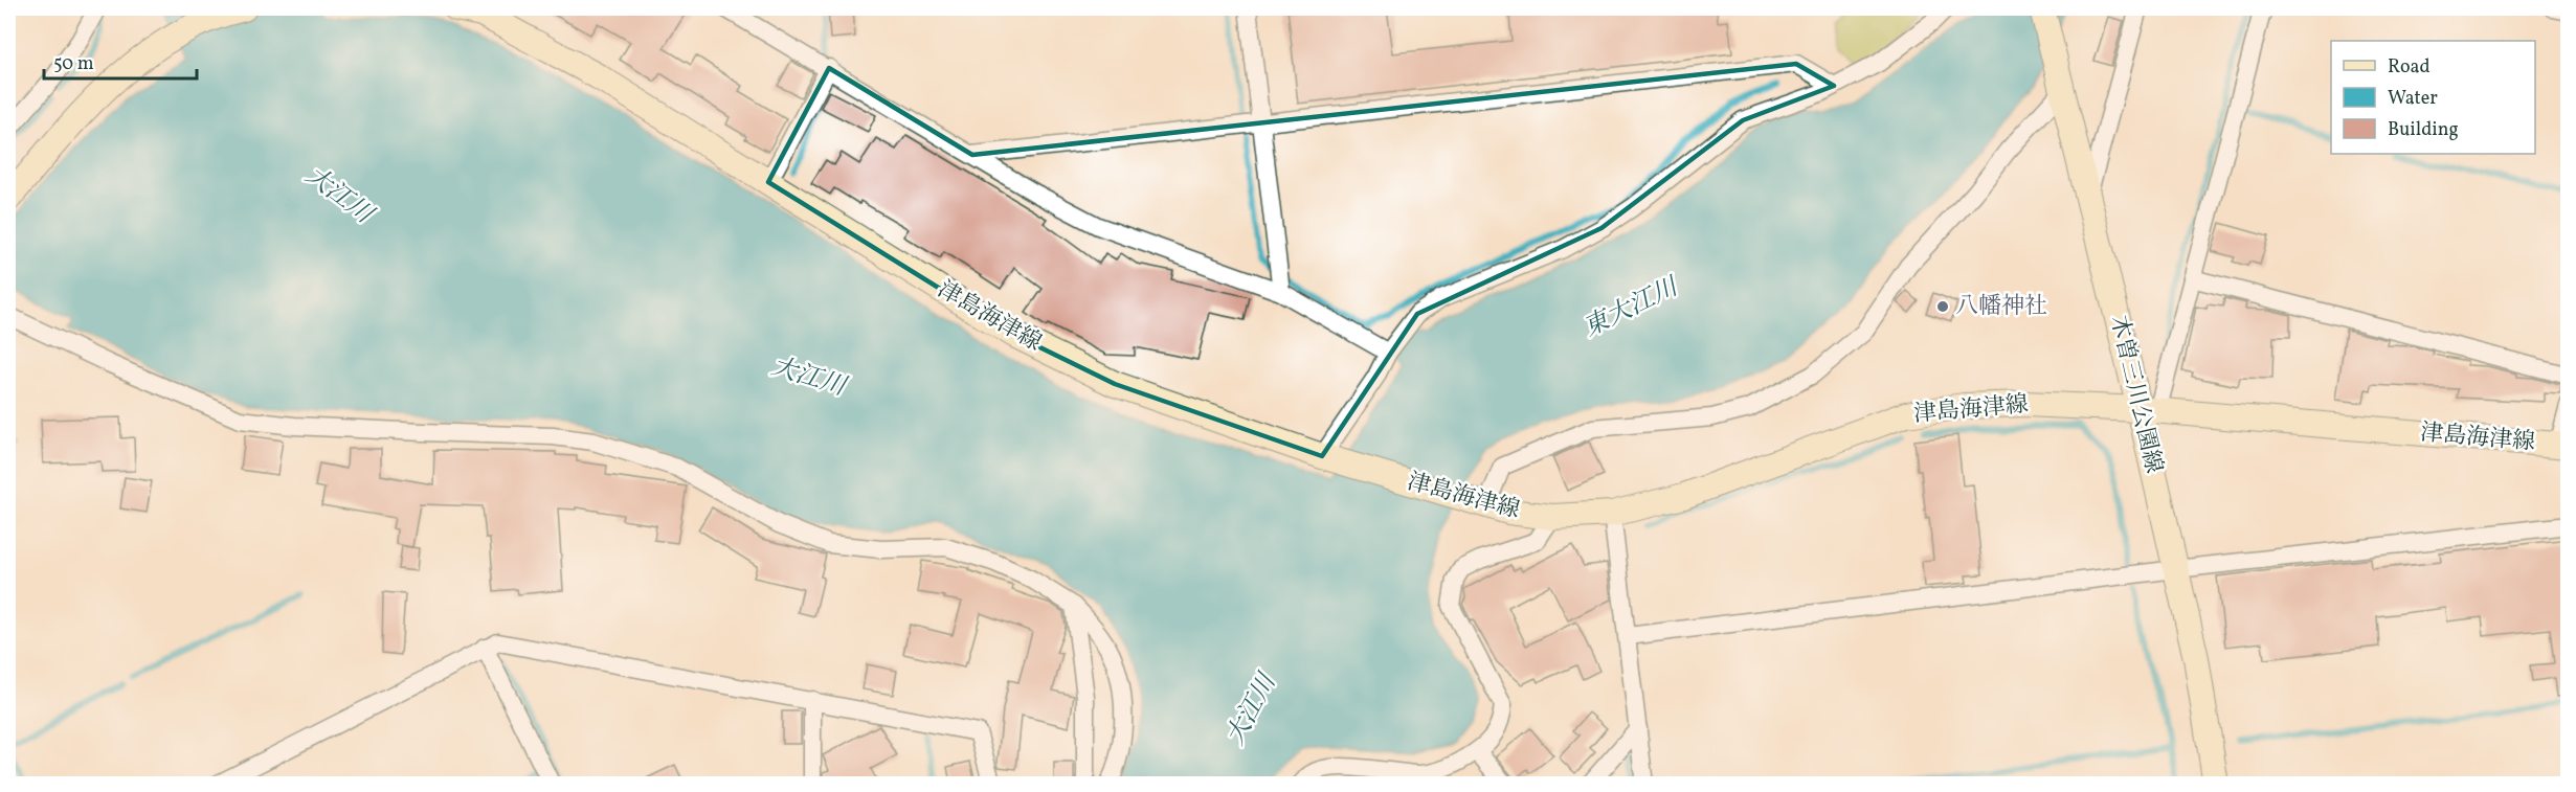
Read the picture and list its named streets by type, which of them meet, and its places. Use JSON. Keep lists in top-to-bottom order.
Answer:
{
  "streets": {
    "main road": ["津島海津線", "木曽三川公園線"]
  },
  "crossings": [
    ["津島海津線", "木曽三川公園線"]
  ],
  "water": ["大江川", "東大江川"],
  "places": ["八幡神社"],
  "legend": ["Road", "Water", "Building"],
  "scale_bar": "50 m"
}
